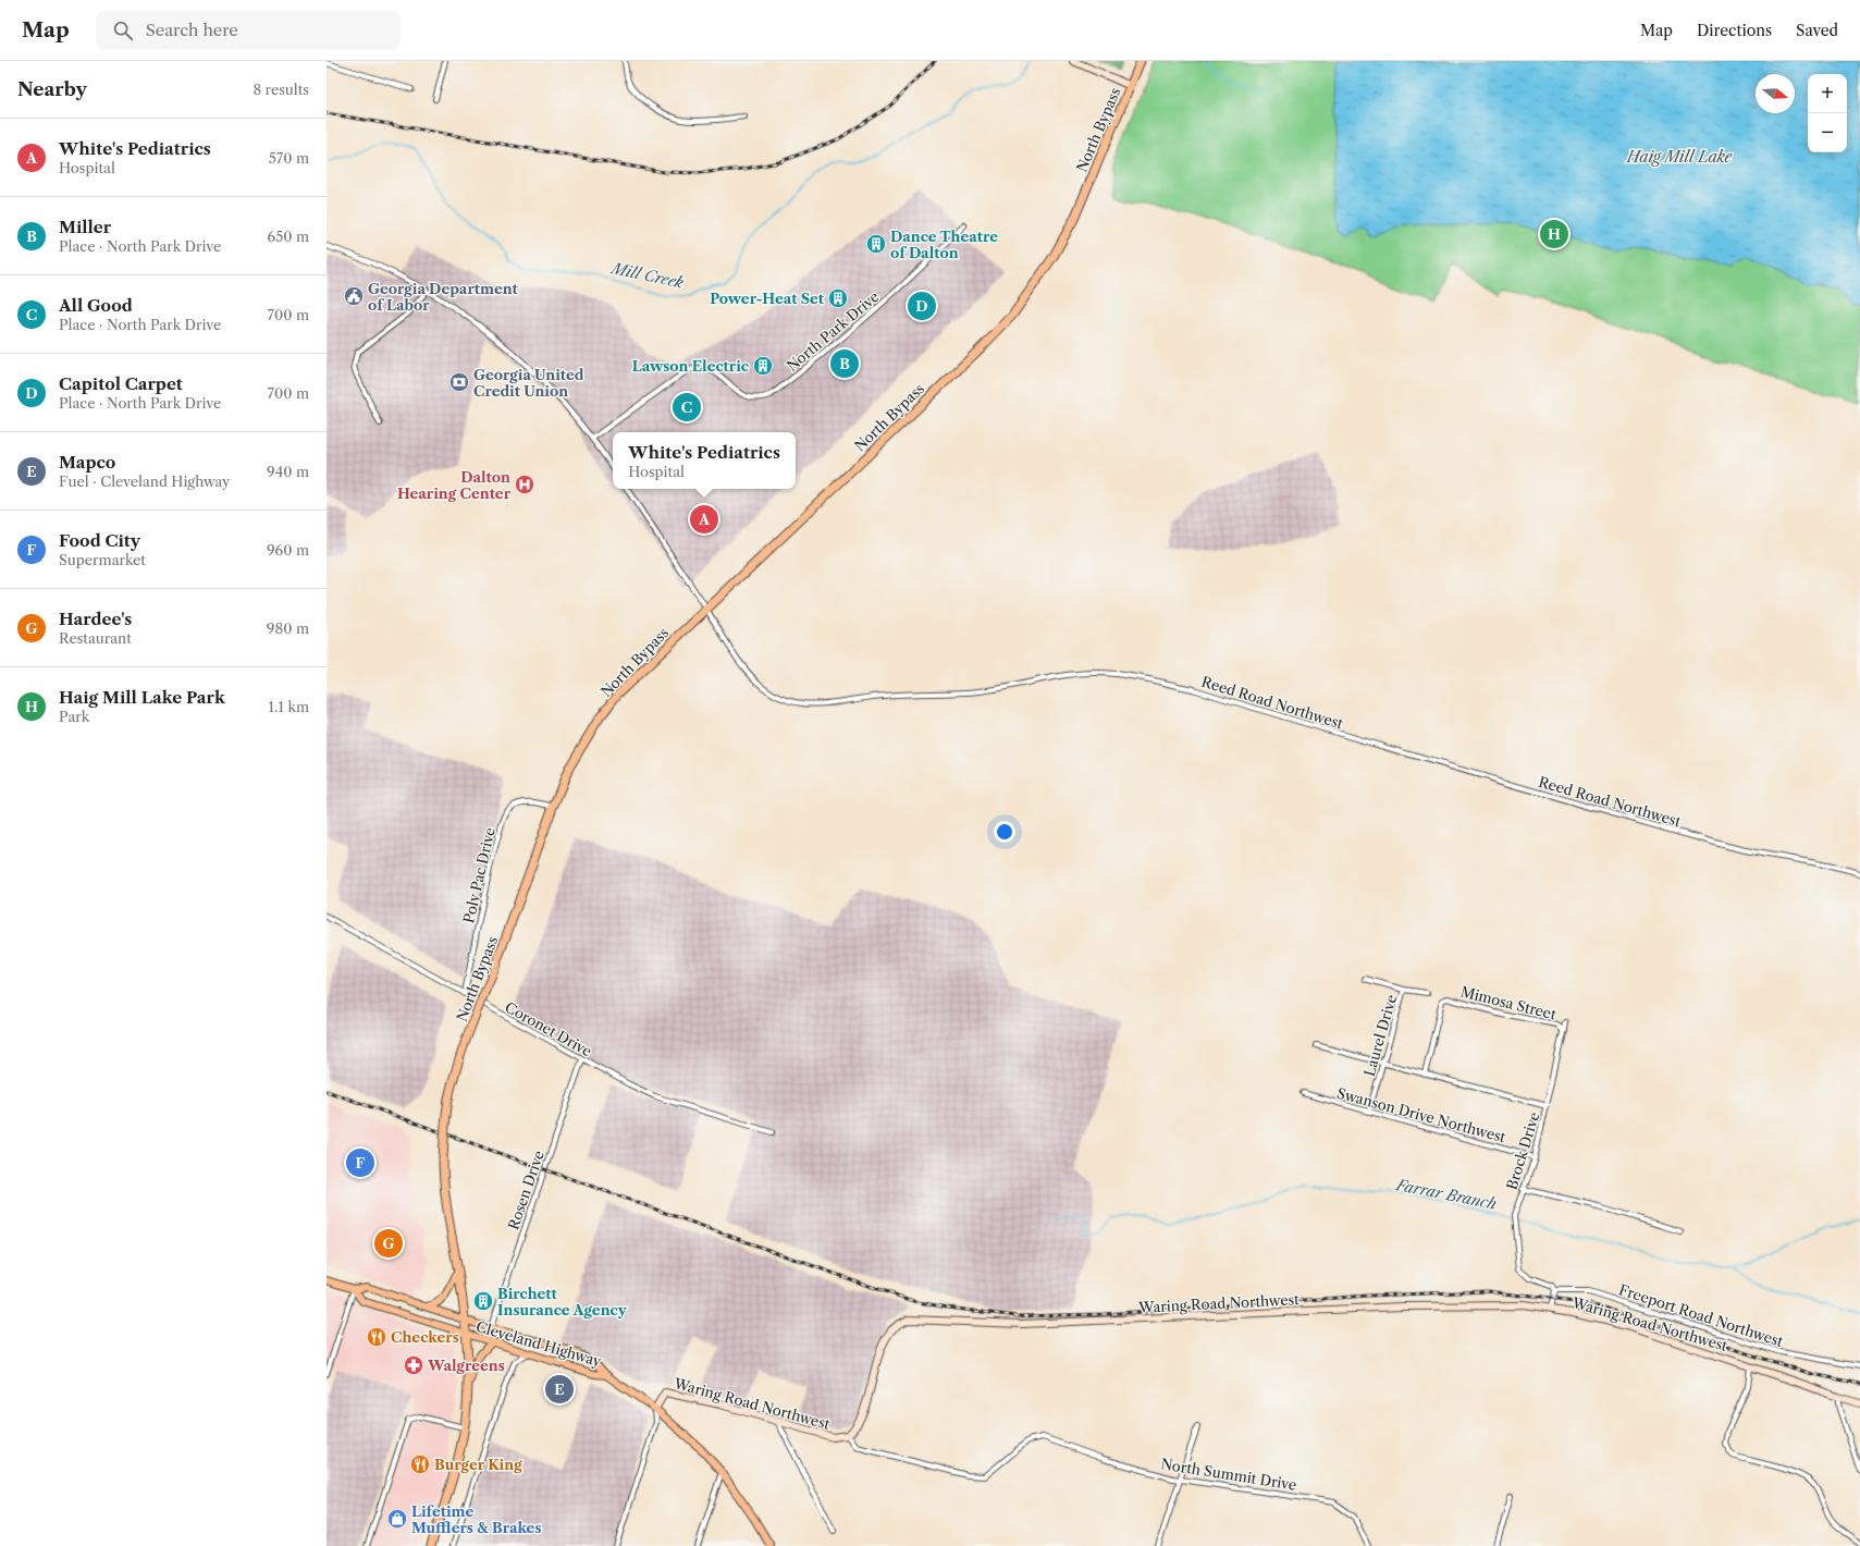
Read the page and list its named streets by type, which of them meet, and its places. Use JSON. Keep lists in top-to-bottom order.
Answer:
{
  "streets": {
    "highway": ["North Bypass"],
    "main road": ["Cleveland Highway"],
    "street": [
      "North Park Drive",
      "Reed Road Northwest",
      "Poly Pac Drive",
      "Mimosa Street",
      "Coronet Drive",
      "Laurel Drive",
      "Swanson Drive Northwest",
      "Brock Drive",
      "Rosen Drive",
      "Waring Road Northwest",
      "Freeport Road Northwest",
      "North Summit Drive"
    ]
  },
  "crossings": [
    ["North Bypass", "Reed Road Northwest"],
    ["North Bypass", "Poly Pac Drive"],
    ["North Bypass", "Cleveland Highway"],
    ["Poly Pac Drive", "Coronet Drive"],
    ["Mimosa Street", "Brock Drive"],
    ["Coronet Drive", "Rosen Drive"],
    ["Laurel Drive", "Swanson Drive Northwest"],
    ["Swanson Drive Northwest", "Brock Drive"],
    ["Brock Drive", "Freeport Road Northwest"],
    ["Rosen Drive", "Cleveland Highway"],
    ["Waring Road Northwest", "Cleveland Highway"],
    ["Waring Road Northwest", "North Summit Drive"]
  ],
  "water": ["Haig Mill Lake", "Mill Creek", "Farrar Branch"],
  "places": {
    "building": [
      "Dance Theatre of Dalton",
      "Power-Heat Set",
      "Lawson Electric",
      "Birchett Insurance Agency"
    ],
    "public building": ["Georgia Department of Labor"],
    "bank": ["Georgia United Credit Union"],
    "hospital": ["Dalton Hearing Center"],
    "restaurant": ["Checkers", "Burger King"],
    "pharmacy": ["Walgreens"],
    "shop": ["Lifetime Mufflers & Brakes"]
  },
  "north": "right",
  "page": {
    "header": "Map",
    "search": "Search here",
    "nav": ["Map", "Directions", "Saved"],
    "heading": ["Nearby", "8 results"],
    "map_buttons": ["+", "−"],
    "list": [
      {
        "mark": "A",
        "name": "White's Pediatrics",
        "note": "Hospital",
        "value": "570 m"
      },
      {
        "mark": "B",
        "name": "Miller",
        "note": "Place · North Park Drive",
        "value": "650 m"
      },
      {
        "mark": "C",
        "name": "All Good",
        "note": "Place · North Park Drive",
        "value": "700 m"
      },
      {
        "mark": "D",
        "name": "Capitol Carpet",
        "note": "Place · North Park Drive",
        "value": "700 m"
      },
      {
        "mark": "E",
        "name": "Mapco",
        "note": "Fuel · Cleveland Highway",
        "value": "940 m"
      },
      {
        "mark": "F",
        "name": "Food City",
        "note": "Supermarket",
        "value": "960 m"
      },
      {
        "mark": "G",
        "name": "Hardee's",
        "note": "Restaurant",
        "value": "980 m"
      },
      {
        "mark": "H",
        "name": "Haig Mill Lake Park",
        "note": "Park",
        "value": "1.1 km"
      }
    ],
    "pins": [
      "H",
      "D",
      "B",
      "C",
      "A",
      "F",
      "G",
      "E"
    ],
    "popup": ["White's Pediatrics", "Hospital"]
  }
}
